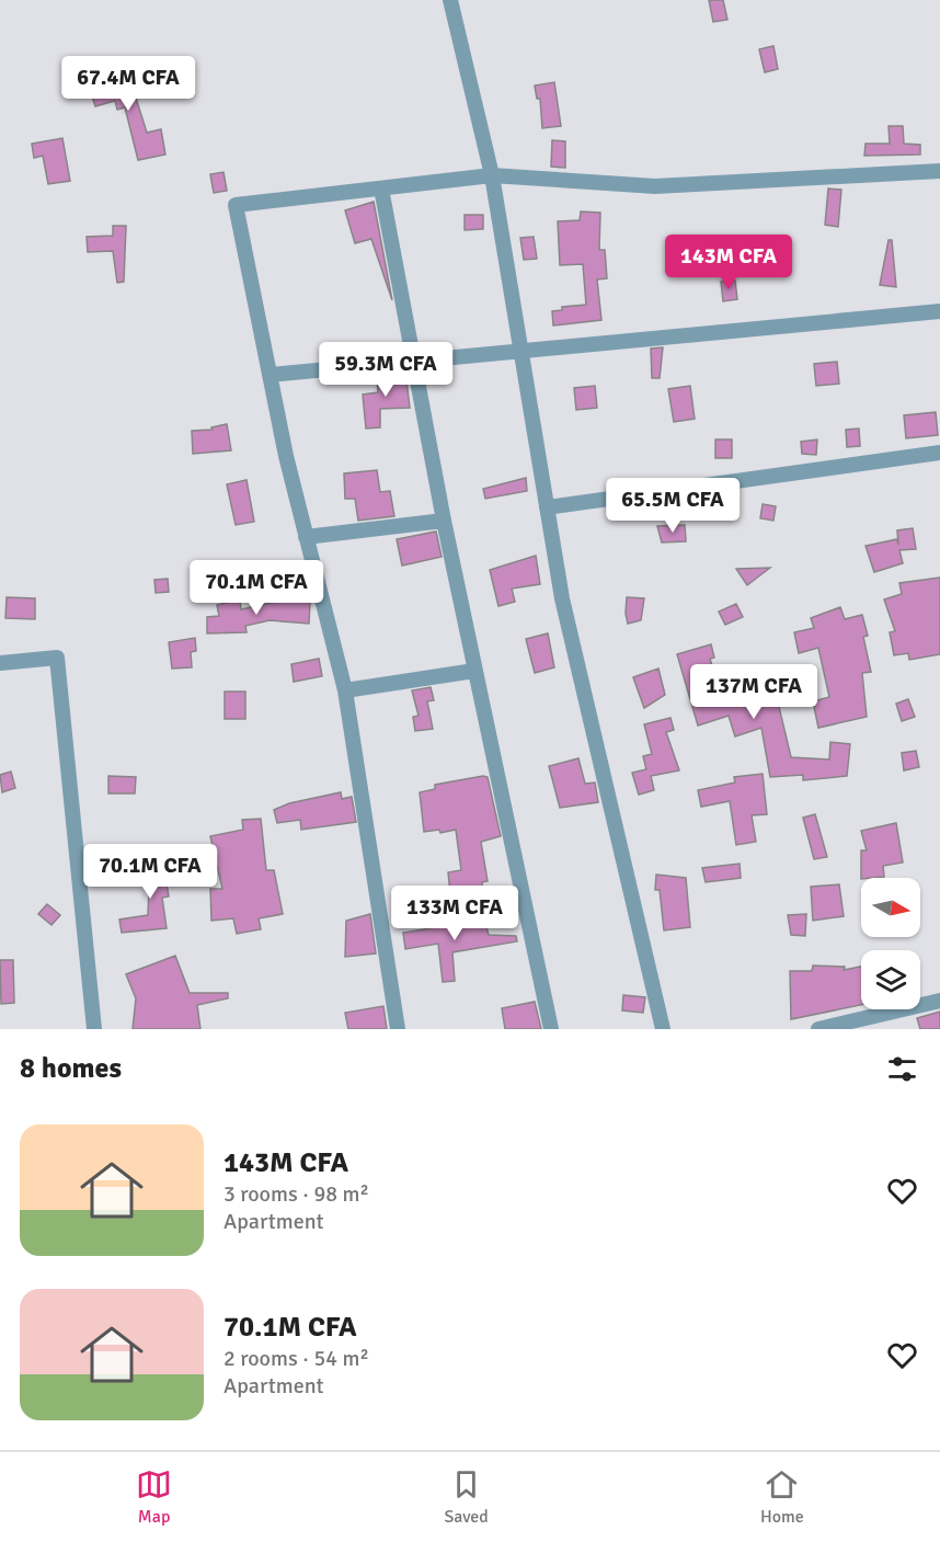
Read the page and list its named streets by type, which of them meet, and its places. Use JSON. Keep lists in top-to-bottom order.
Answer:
{
  "north": "right",
  "page": {
    "price": [
      "67.4M CFA",
      "143M CFA",
      "59.3M CFA",
      "65.5M CFA",
      "70.1M CFA",
      "137M CFA",
      "70.1M CFA",
      "133M CFA"
    ],
    "heading": "8 homes",
    "list": [
      {
        "name": "143M CFA",
        "note": "3 rooms · 98 m² · Apartment"
      },
      {
        "name": "70.1M CFA",
        "note": "2 rooms · 54 m² · Apartment"
      }
    ],
    "tabs": ["Map", "Saved", "Home"]
  }
}
